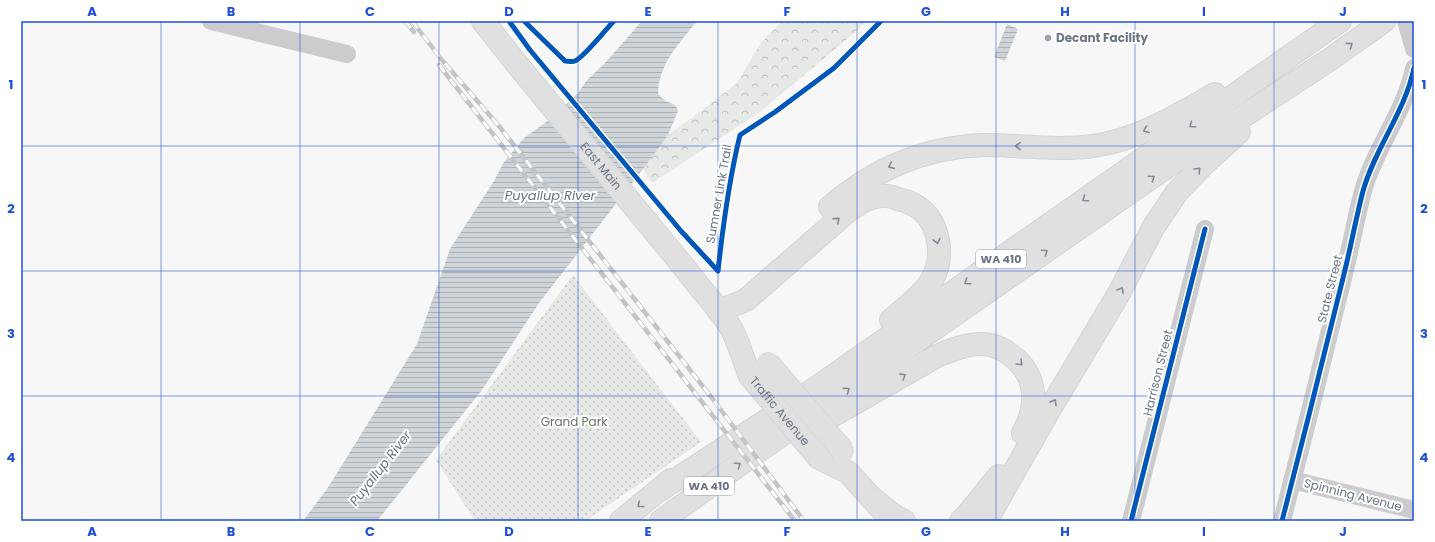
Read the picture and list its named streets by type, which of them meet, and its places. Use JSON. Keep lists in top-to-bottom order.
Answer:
{
  "streets": {
    "main road": ["East Main", "WA 410", "Traffic Avenue"],
    "street": ["State Street", "Harrison Street", "Spinning Avenue"],
    "cycle path": ["Sumner Link Trail"]
  },
  "crossings": [
    ["East Main", "Traffic Avenue"],
    ["State Street", "Spinning Avenue"]
  ],
  "water": ["Puyallup River"],
  "parks": ["Grand Park"],
  "places": ["Decant Facility"],
  "grid": {
    "columns": [
      "A",
      "B",
      "C",
      "D",
      "E",
      "F",
      "G",
      "H",
      "I",
      "J"
    ],
    "rows": [
      "1",
      "2",
      "3",
      "4"
    ]
  }
}
